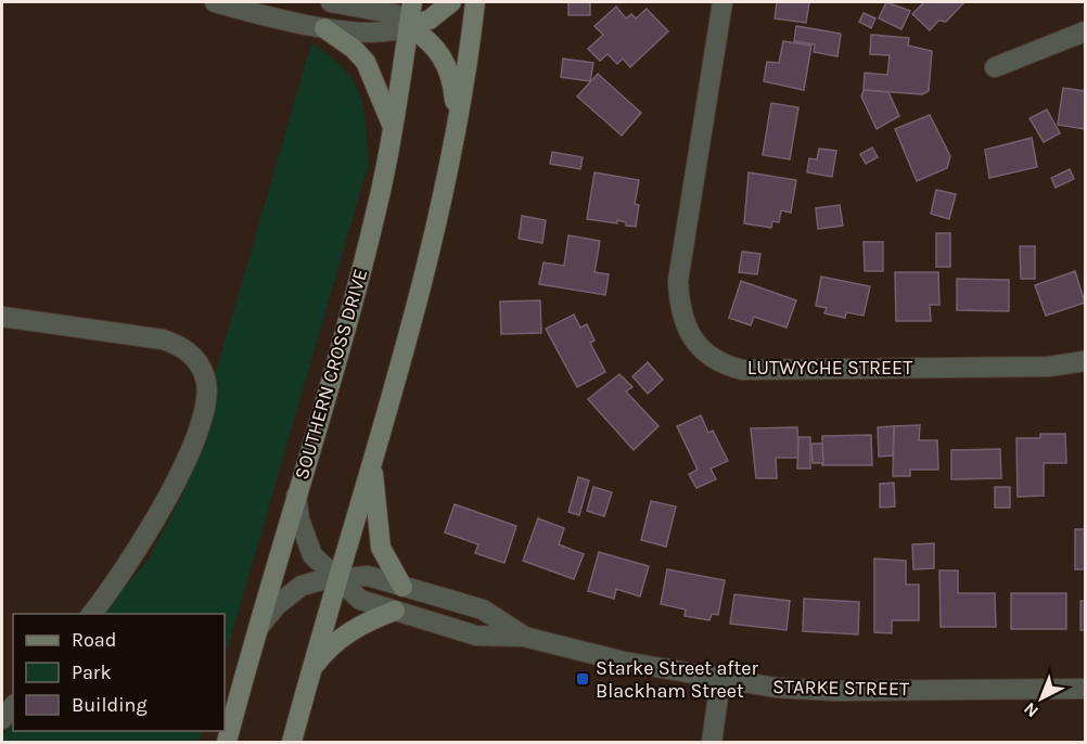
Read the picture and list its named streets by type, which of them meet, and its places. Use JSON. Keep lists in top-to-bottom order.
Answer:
{
  "streets": {
    "main road": ["SOUTHERN CROSS DRIVE"],
    "street": ["LUTWYCHE STREET", "STARKE STREET"]
  },
  "crossings": [
    ["SOUTHERN CROSS DRIVE", "STARKE STREET"]
  ],
  "places": {
    "transit": ["Starke Street after Blackham Street"]
  },
  "legend": ["Road", "Park", "Building"],
  "north": "bottom left"
}
